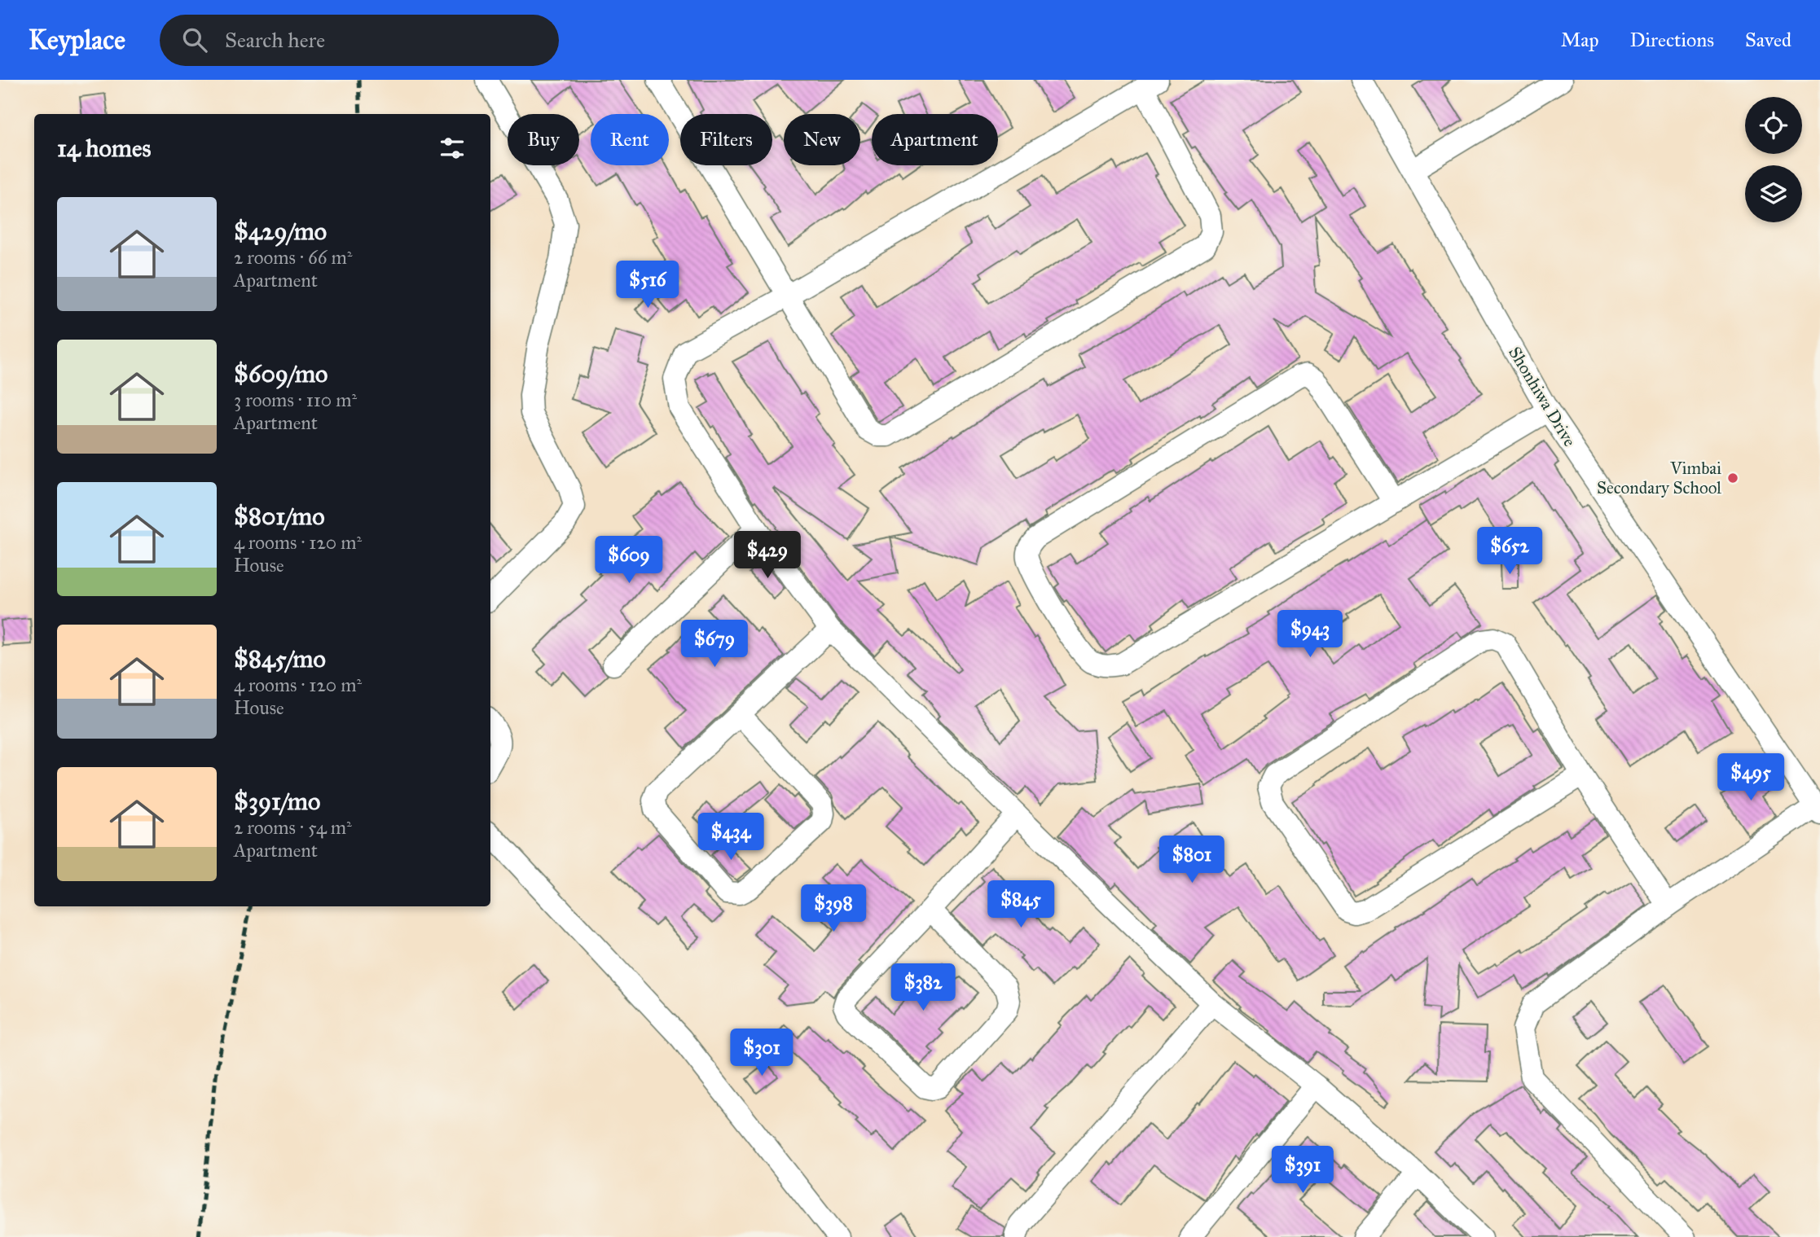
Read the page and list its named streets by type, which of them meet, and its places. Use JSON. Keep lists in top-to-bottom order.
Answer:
{
  "streets": {
    "street": ["Shonhiwa Drive"]
  },
  "places": ["Vimbai Secondary School"],
  "page": {
    "header": "Keyplace",
    "search": "Search here",
    "nav": ["Map", "Directions", "Saved"],
    "chip": [
      "Buy",
      "Rent",
      "Filters",
      "New",
      "Apartment"
    ],
    "heading": "14 homes",
    "list": [
      {
        "name": "$429/mo",
        "note": "2 rooms · 66 m² · Apartment"
      },
      {
        "name": "$609/mo",
        "note": "3 rooms · 110 m² · Apartment"
      },
      {
        "name": "$801/mo",
        "note": "4 rooms · 120 m² · House"
      },
      {
        "name": "$845/mo",
        "note": "4 rooms · 120 m² · House"
      },
      {
        "name": "$391/mo",
        "note": "2 rooms · 54 m² · Apartment"
      }
    ],
    "price": [
      "$516",
      "$652",
      "$429",
      "$609",
      "$943",
      "$679",
      "$495",
      "$434",
      "$801",
      "$845",
      "$398",
      "$382",
      "$301",
      "$391"
    ]
  }
}
